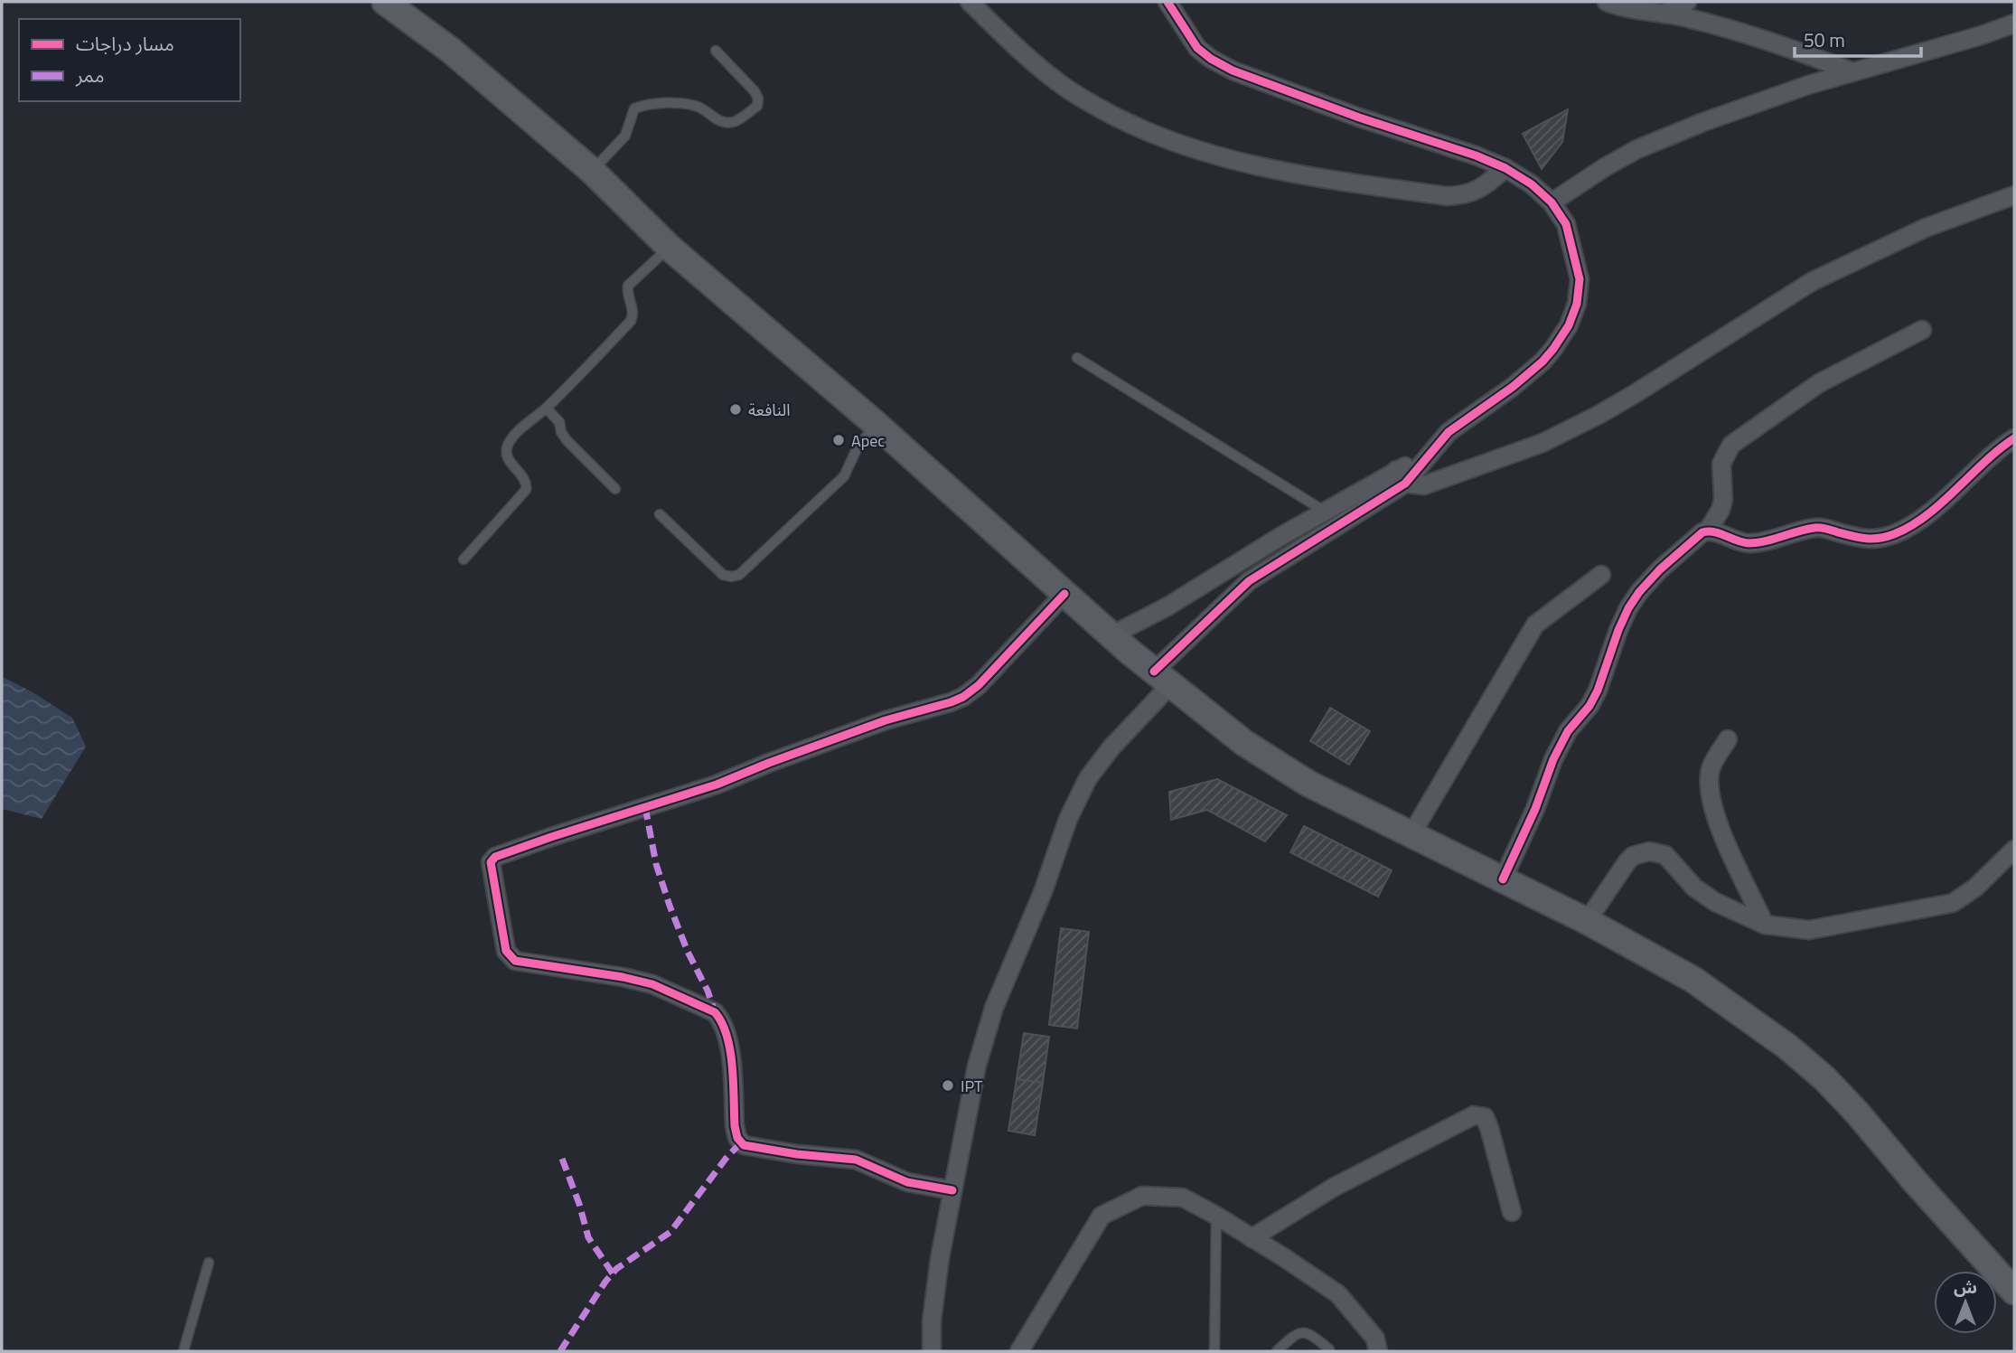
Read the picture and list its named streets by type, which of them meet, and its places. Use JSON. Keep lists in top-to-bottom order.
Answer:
{
  "places": ["النافعة", "Apec", "IPT"],
  "legend": ["مسار دراجات", "ممر"],
  "scale_bar": "50 m",
  "north": "top"
}
